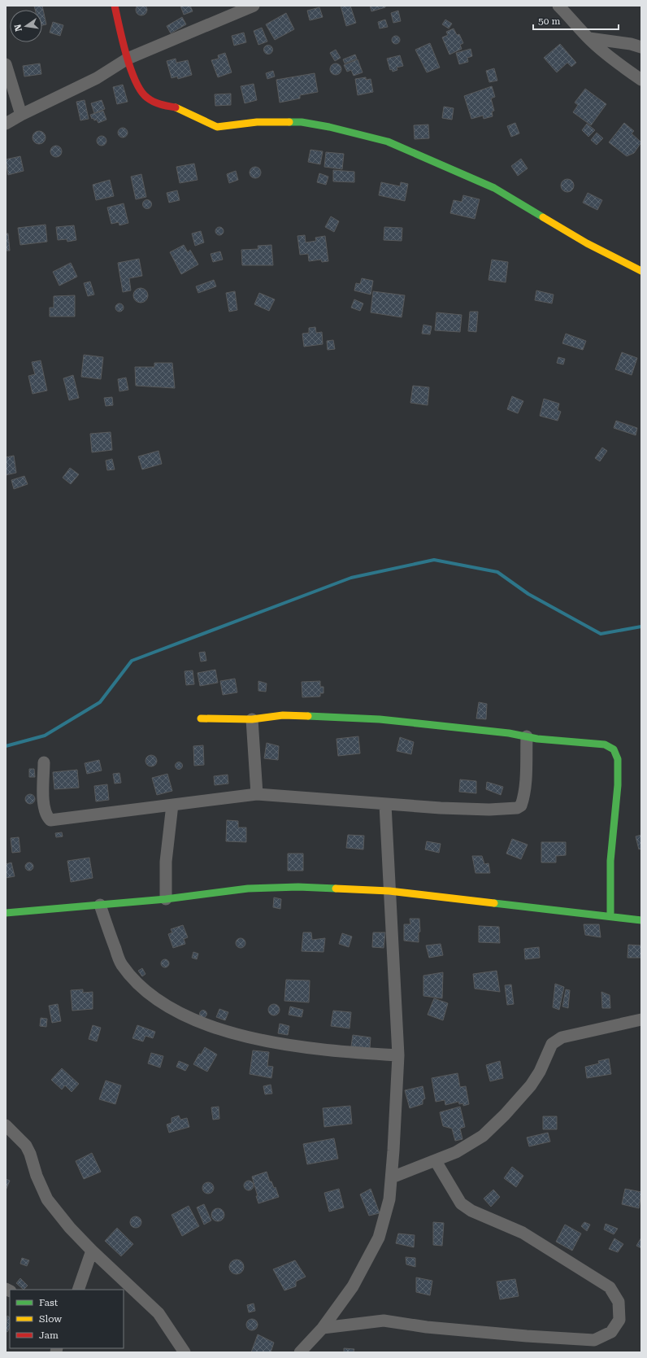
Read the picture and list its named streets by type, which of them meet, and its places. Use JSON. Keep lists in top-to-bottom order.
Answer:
{
  "legend": ["Fast", "Slow", "Jam"],
  "scale_bar": "50 m",
  "north": "left"
}
